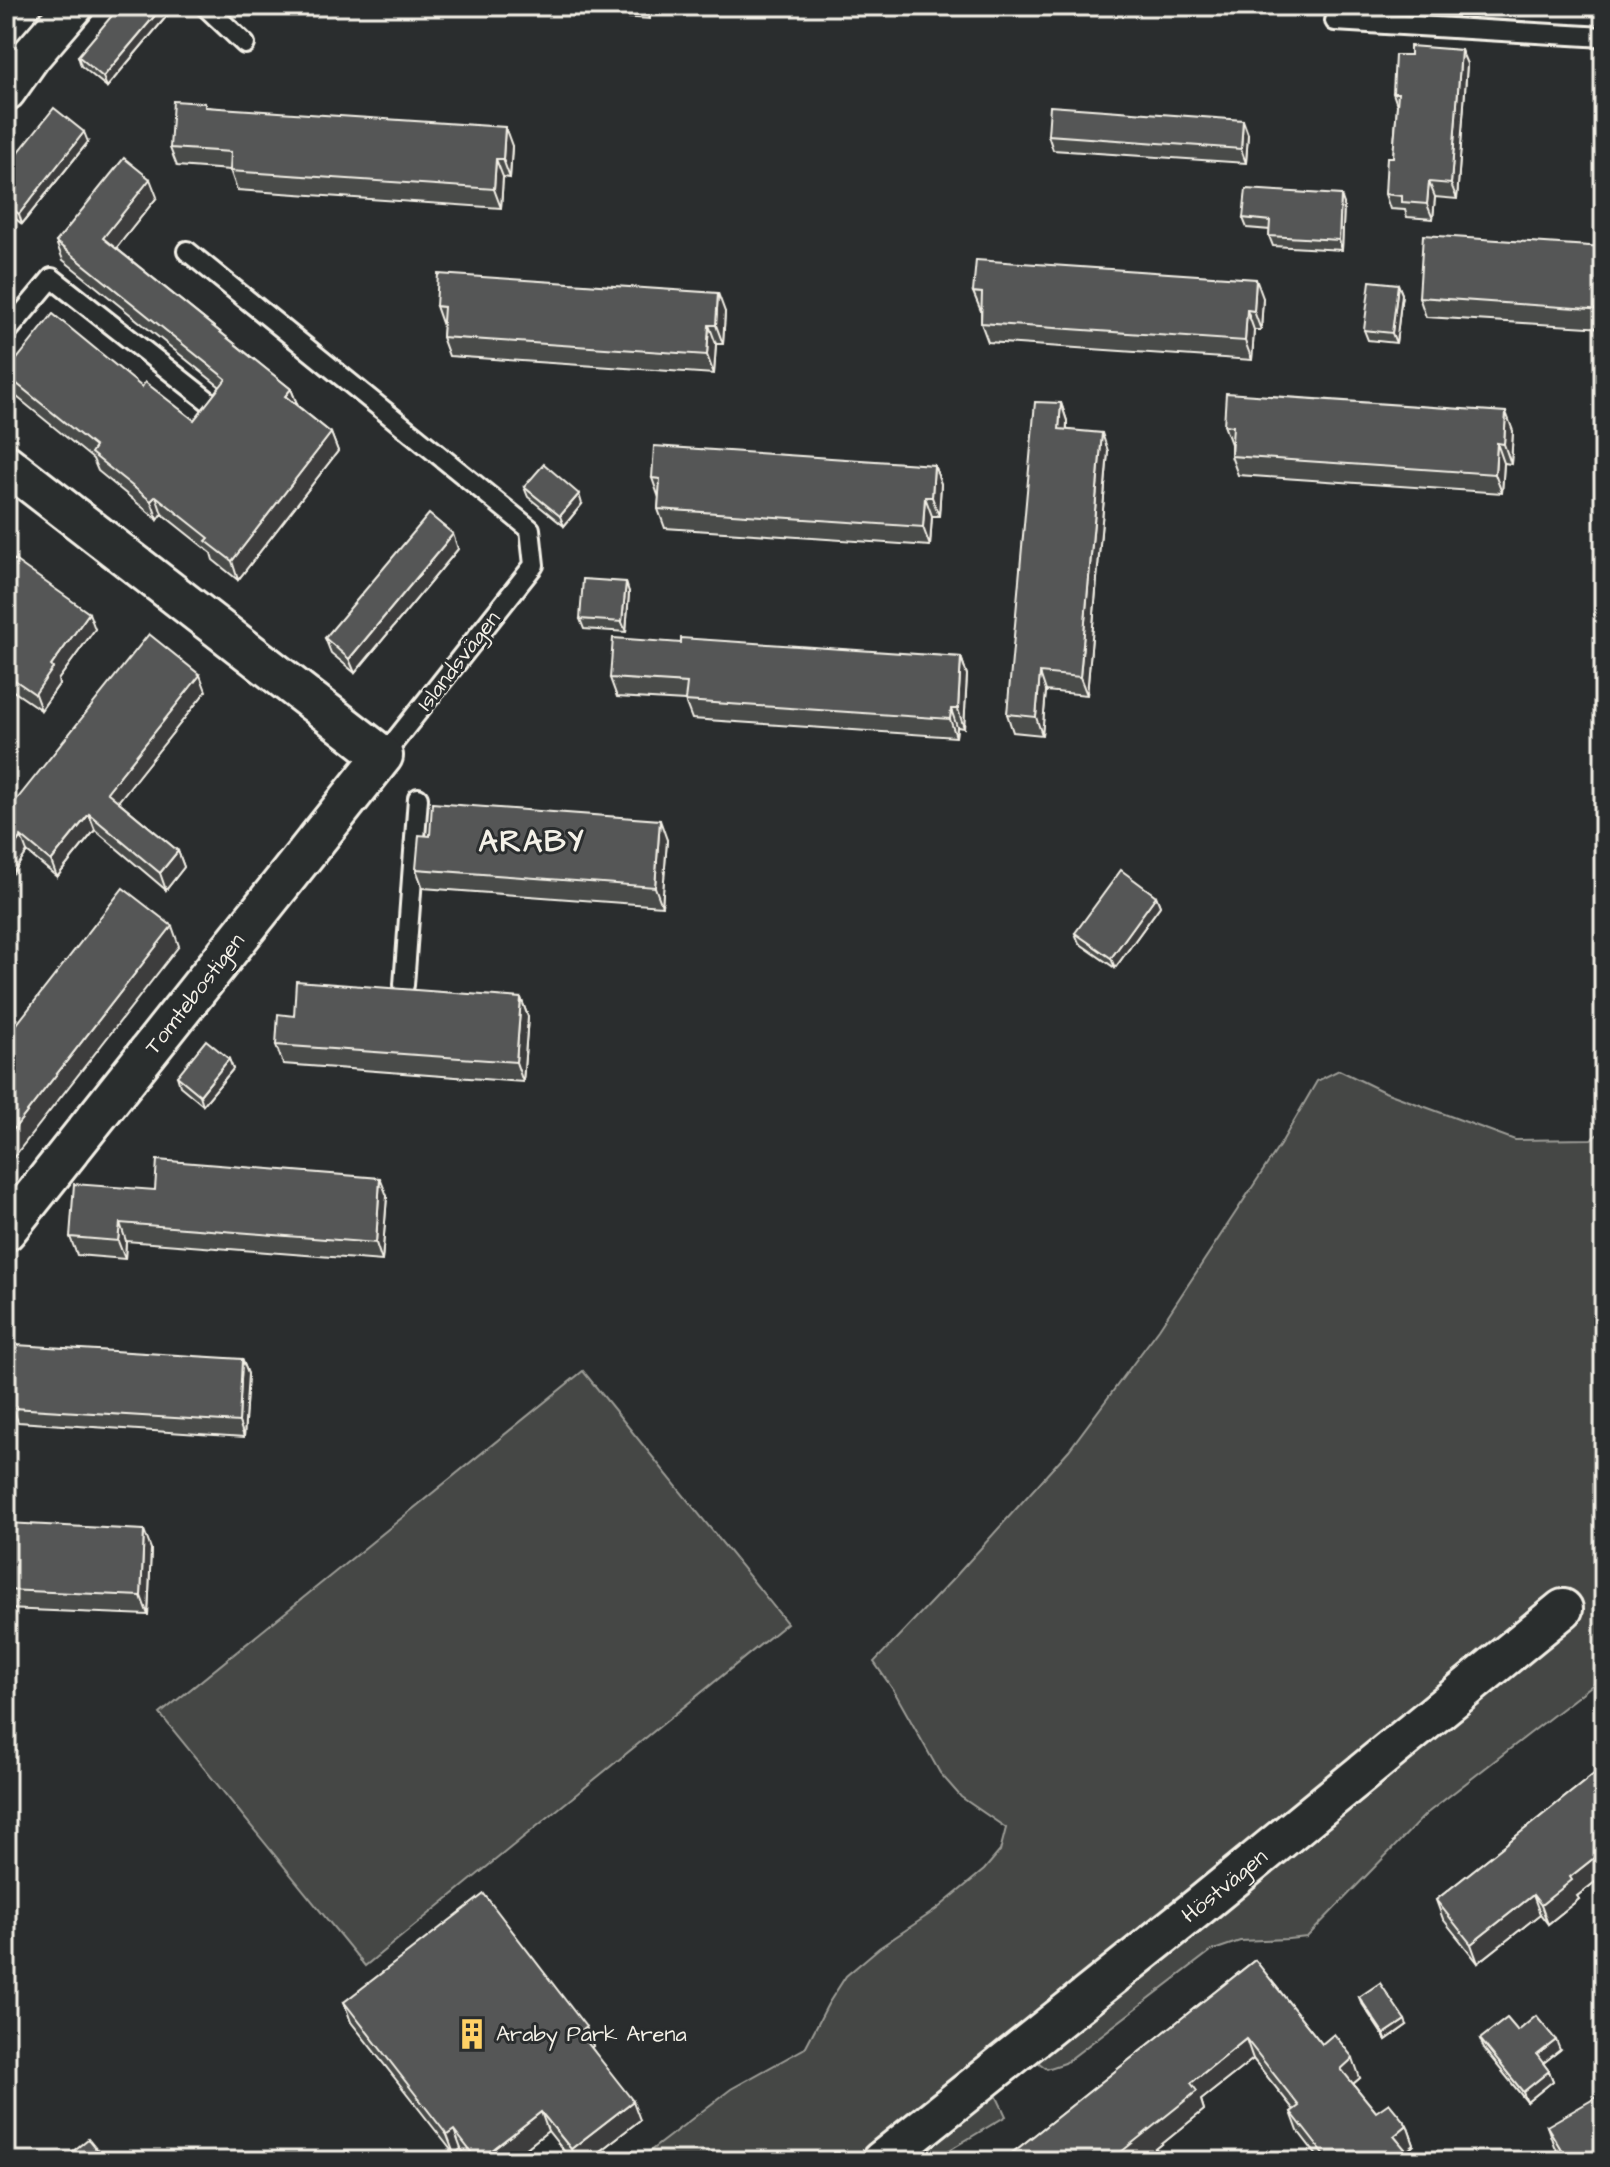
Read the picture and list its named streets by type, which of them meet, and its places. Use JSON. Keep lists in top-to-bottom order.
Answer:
{
  "streets": {
    "street": ["Tomtebostigen", "Höstvägen"],
    "lane": ["Islandsvägen"]
  },
  "crossings": [
    ["Islandsvägen", "Tomtebostigen"]
  ],
  "districts": ["ARABY"],
  "places": {
    "building": ["Araby Park Arena"]
  }
}
